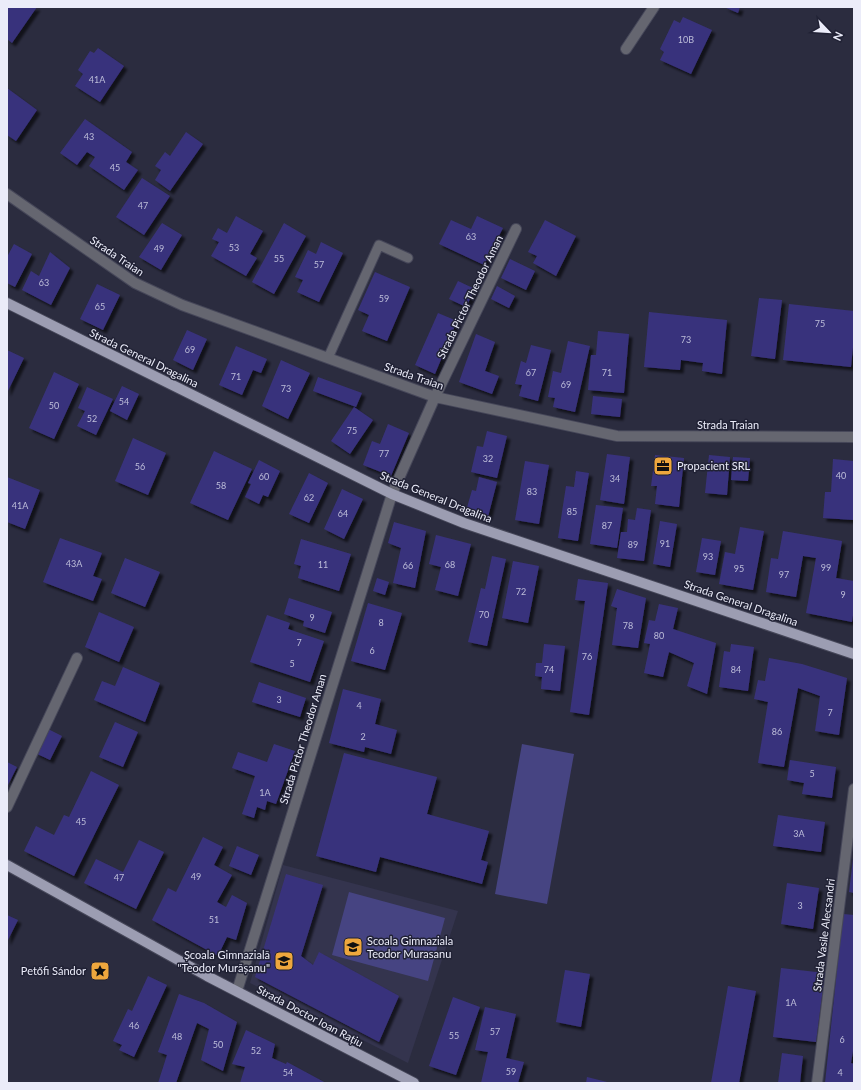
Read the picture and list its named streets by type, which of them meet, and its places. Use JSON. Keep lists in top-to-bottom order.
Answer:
{
  "streets": {
    "main road": ["Strada General Dragalina", "Strada Doctor Ioan Rațiu"],
    "street": ["Strada Traian", "Strada Pictor Theodor Aman", "Strada Vasile Alecsandri"]
  },
  "crossings": [
    ["Strada Traian", "Strada Pictor Theodor Aman"],
    ["Strada Pictor Theodor Aman", "Strada General Dragalina"],
    ["Strada Pictor Theodor Aman", "Strada Doctor Ioan Rațiu"]
  ],
  "places": {
    "office": ["Propacient SRL"],
    "school or university": ["Scoala Gimnaziala Teodor Murasanu", "Școala Gimnazială \"Teodor Murășanu\""],
    "place": ["Petőfi Sándor"]
  },
  "house_numbers": [
    "10B",
    "41A",
    "43",
    "45",
    "47",
    "63",
    "53",
    "49",
    "55",
    "57",
    "63",
    "59",
    "65",
    "75",
    "73",
    "69",
    "67",
    "71",
    "71",
    "69",
    "73",
    "54",
    "50",
    "52",
    "75",
    "77",
    "32",
    "56",
    "40",
    "60",
    "34",
    "58",
    "83",
    "62",
    "41A",
    "85",
    "64",
    "87",
    "91",
    "89",
    "93",
    "43A",
    "11",
    "68",
    "66",
    "99",
    "95",
    "97",
    "72",
    "9",
    "70",
    "9",
    "8",
    "78",
    "80",
    "7",
    "6",
    "76",
    "5",
    "74",
    "84",
    "3",
    "4",
    "7",
    "86",
    "2",
    "5",
    "1A",
    "45",
    "3A",
    "49",
    "47",
    "3",
    "51",
    "1A",
    "46",
    "57",
    "55",
    "48",
    "6",
    "50",
    "52",
    "59",
    "54",
    "4"
  ],
  "north": "bottom right"
}
